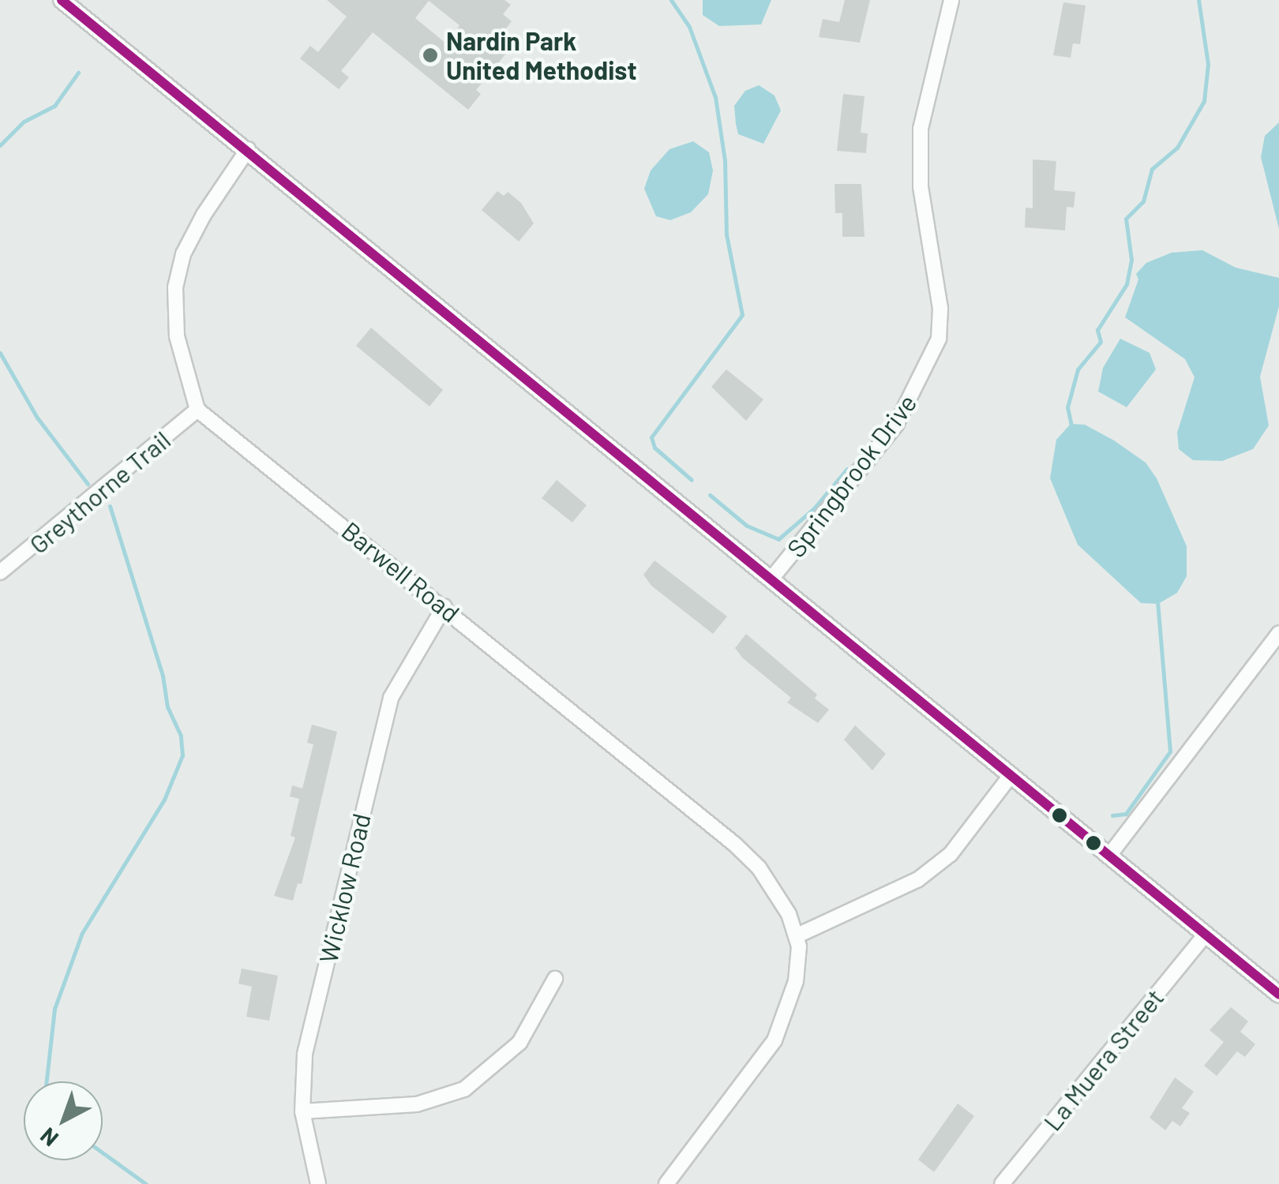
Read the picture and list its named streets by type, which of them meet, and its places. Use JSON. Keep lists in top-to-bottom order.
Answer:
{
  "streets": {
    "street": [
      "Springbrook Drive",
      "Greythorne Trail",
      "Barwell Road",
      "Wicklow Road",
      "La Muera Street"
    ]
  },
  "crossings": [
    ["Greythorne Trail", "Barwell Road"],
    ["Barwell Road", "Wicklow Road"]
  ],
  "places": ["Nardin Park United Methodist"],
  "north": "bottom left"
}
